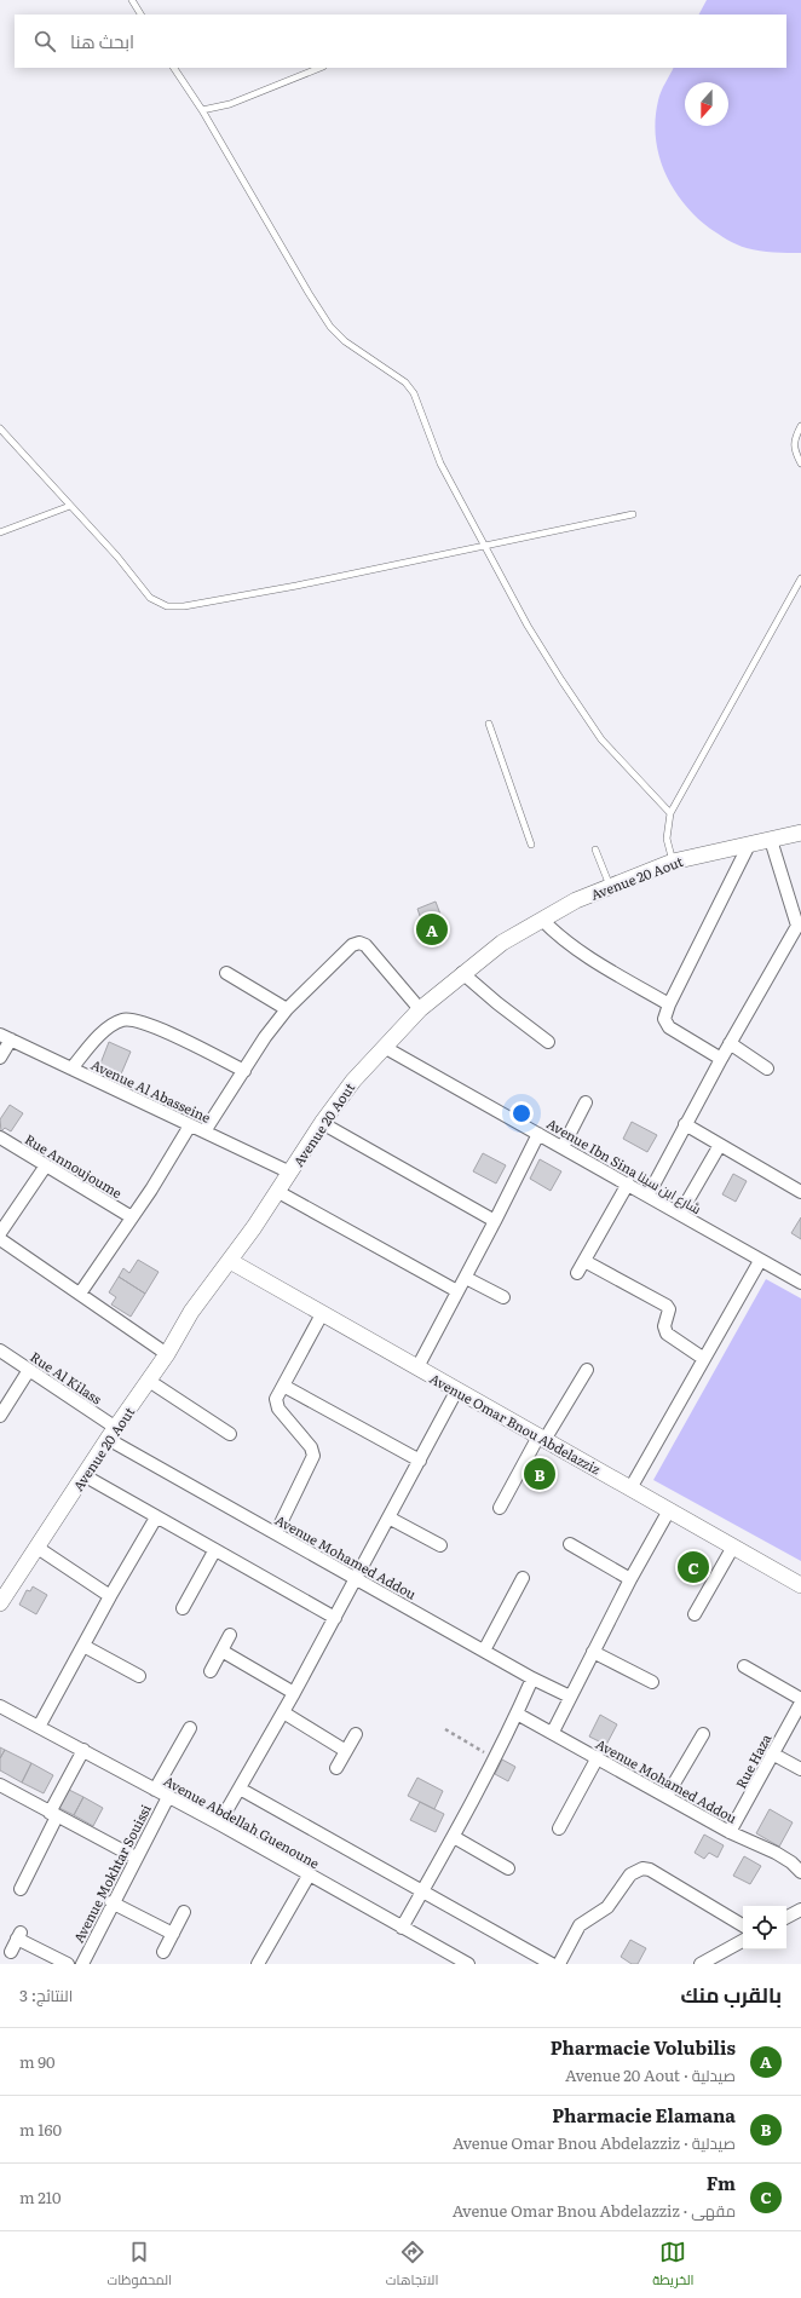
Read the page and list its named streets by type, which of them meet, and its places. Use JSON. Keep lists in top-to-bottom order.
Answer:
{
  "streets": {
    "street": [
      "Avenue 20 Aout",
      "Avenue Al Abasseine",
      "Rue Annoujoume",
      "Avenue Ibn Sina شارع ابن سينا",
      "Rue Al Kilass",
      "Avenue Omar Bnou Abdelazziz",
      "Avenue Mohamed Addou",
      "Rue Haza",
      "Avenue Abdellah Guenoune",
      "Avenue Mokhtar Souissi"
    ]
  },
  "crossings": [
    ["Avenue 20 Aout", "Avenue Al Abasseine"],
    ["Avenue 20 Aout", "Avenue Ibn Sina شارع ابن سينا"],
    ["Avenue 20 Aout", "Rue Al Kilass"],
    ["Avenue 20 Aout", "Avenue Omar Bnou Abdelazziz"],
    ["Avenue 20 Aout", "Avenue Mohamed Addou"],
    ["Rue Al Kilass", "Avenue Mohamed Addou"],
    ["Avenue Mohamed Addou", "Rue Haza"],
    ["Avenue Abdellah Guenoune", "Avenue Mokhtar Souissi"]
  ],
  "north": "bottom",
  "page": {
    "search": "ابحث هنا",
    "pins": ["A", "B", "C"],
    "heading": ["بالقرب منك", "النتائج: 3"],
    "list": [
      {
        "mark": "A",
        "name": "Pharmacie Volubilis",
        "note": "صيدلية · Avenue 20 Aout",
        "value": "90 m"
      },
      {
        "mark": "B",
        "name": "Pharmacie Elamana",
        "note": "صيدلية · Avenue Omar Bnou Abdelazziz",
        "value": "160 m"
      },
      {
        "mark": "C",
        "name": "Fm",
        "note": "مقهى · Avenue Omar Bnou Abdelazziz",
        "value": "210 m"
      }
    ],
    "nav": ["الخريطة", "الاتجاهات", "المحفوظات"]
  }
}
